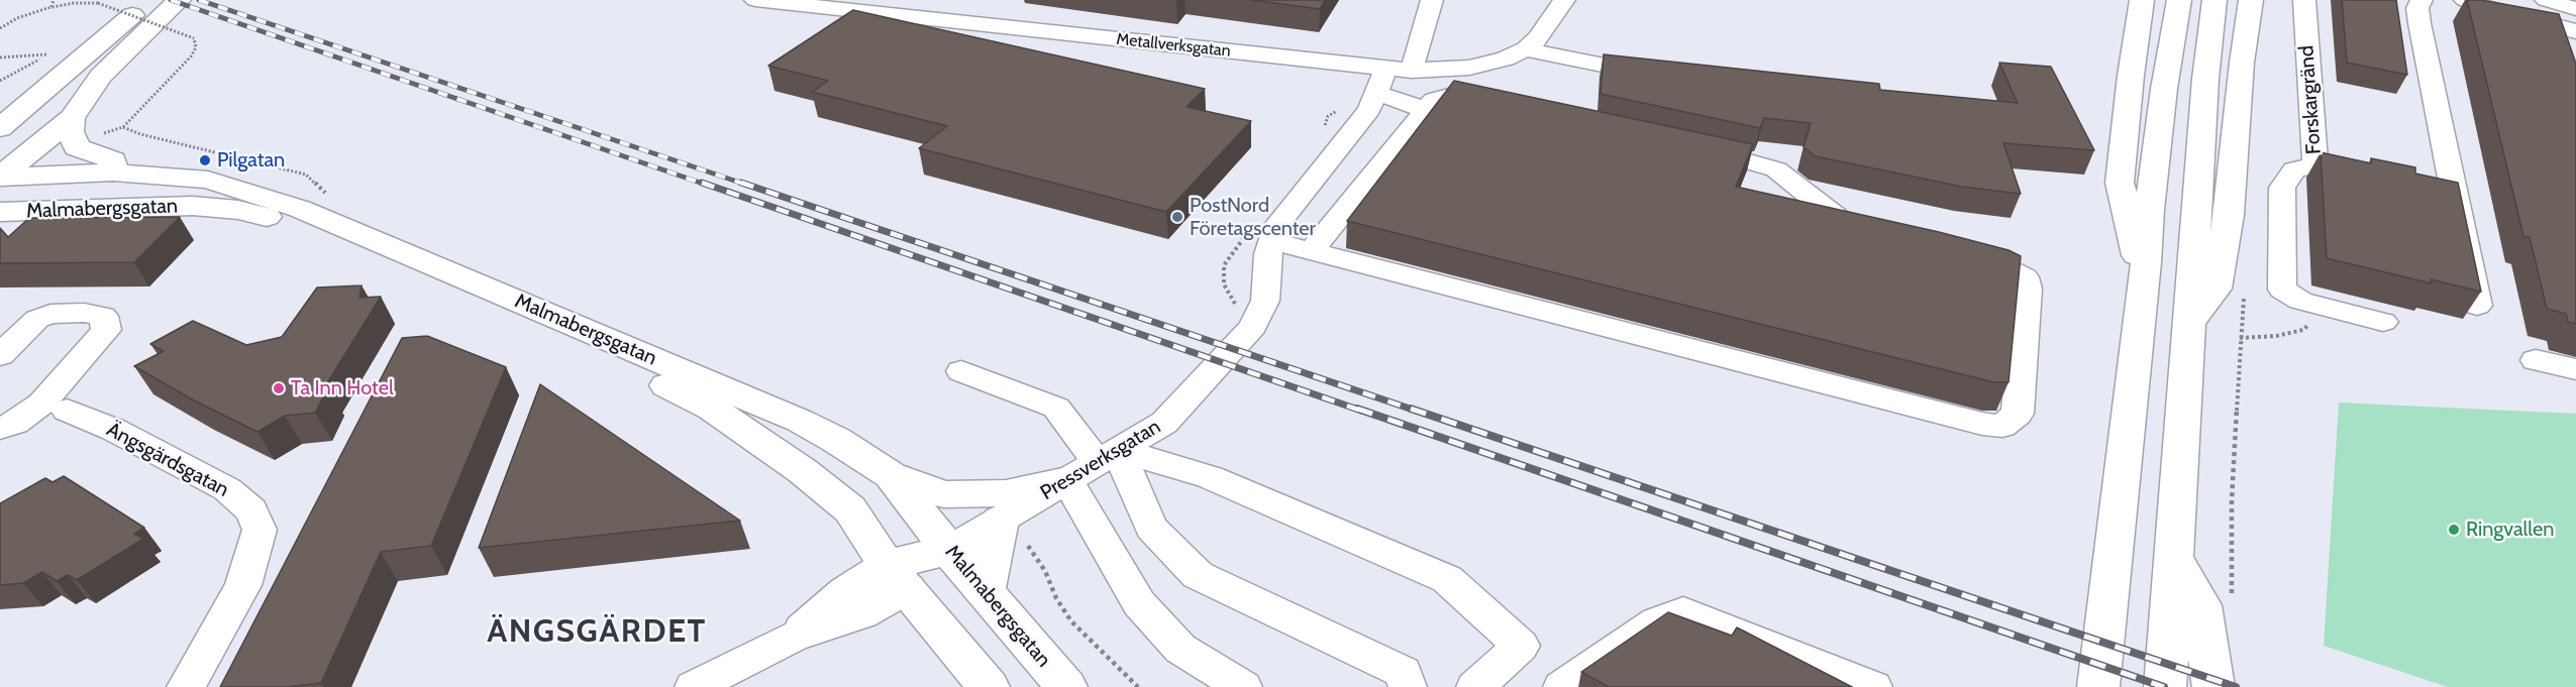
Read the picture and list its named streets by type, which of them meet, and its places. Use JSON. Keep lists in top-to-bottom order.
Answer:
{
  "streets": {
    "main road": ["Malmabergsgatan"],
    "street": [
      "Metallverksgatan",
      "Forskargränd",
      "Ängsgärdsgatan",
      "Pressverksgatan"
    ]
  },
  "crossings": [
    ["Metallverksgatan", "Pressverksgatan"],
    ["Malmabergsgatan", "Pressverksgatan"]
  ],
  "districts": ["ÄNGSGÄRDET"],
  "places": [
    "Pilgatan",
    "PostNord Företagscenter",
    "Ta Inn Hotel",
    "Ringvallen"
  ]
}
